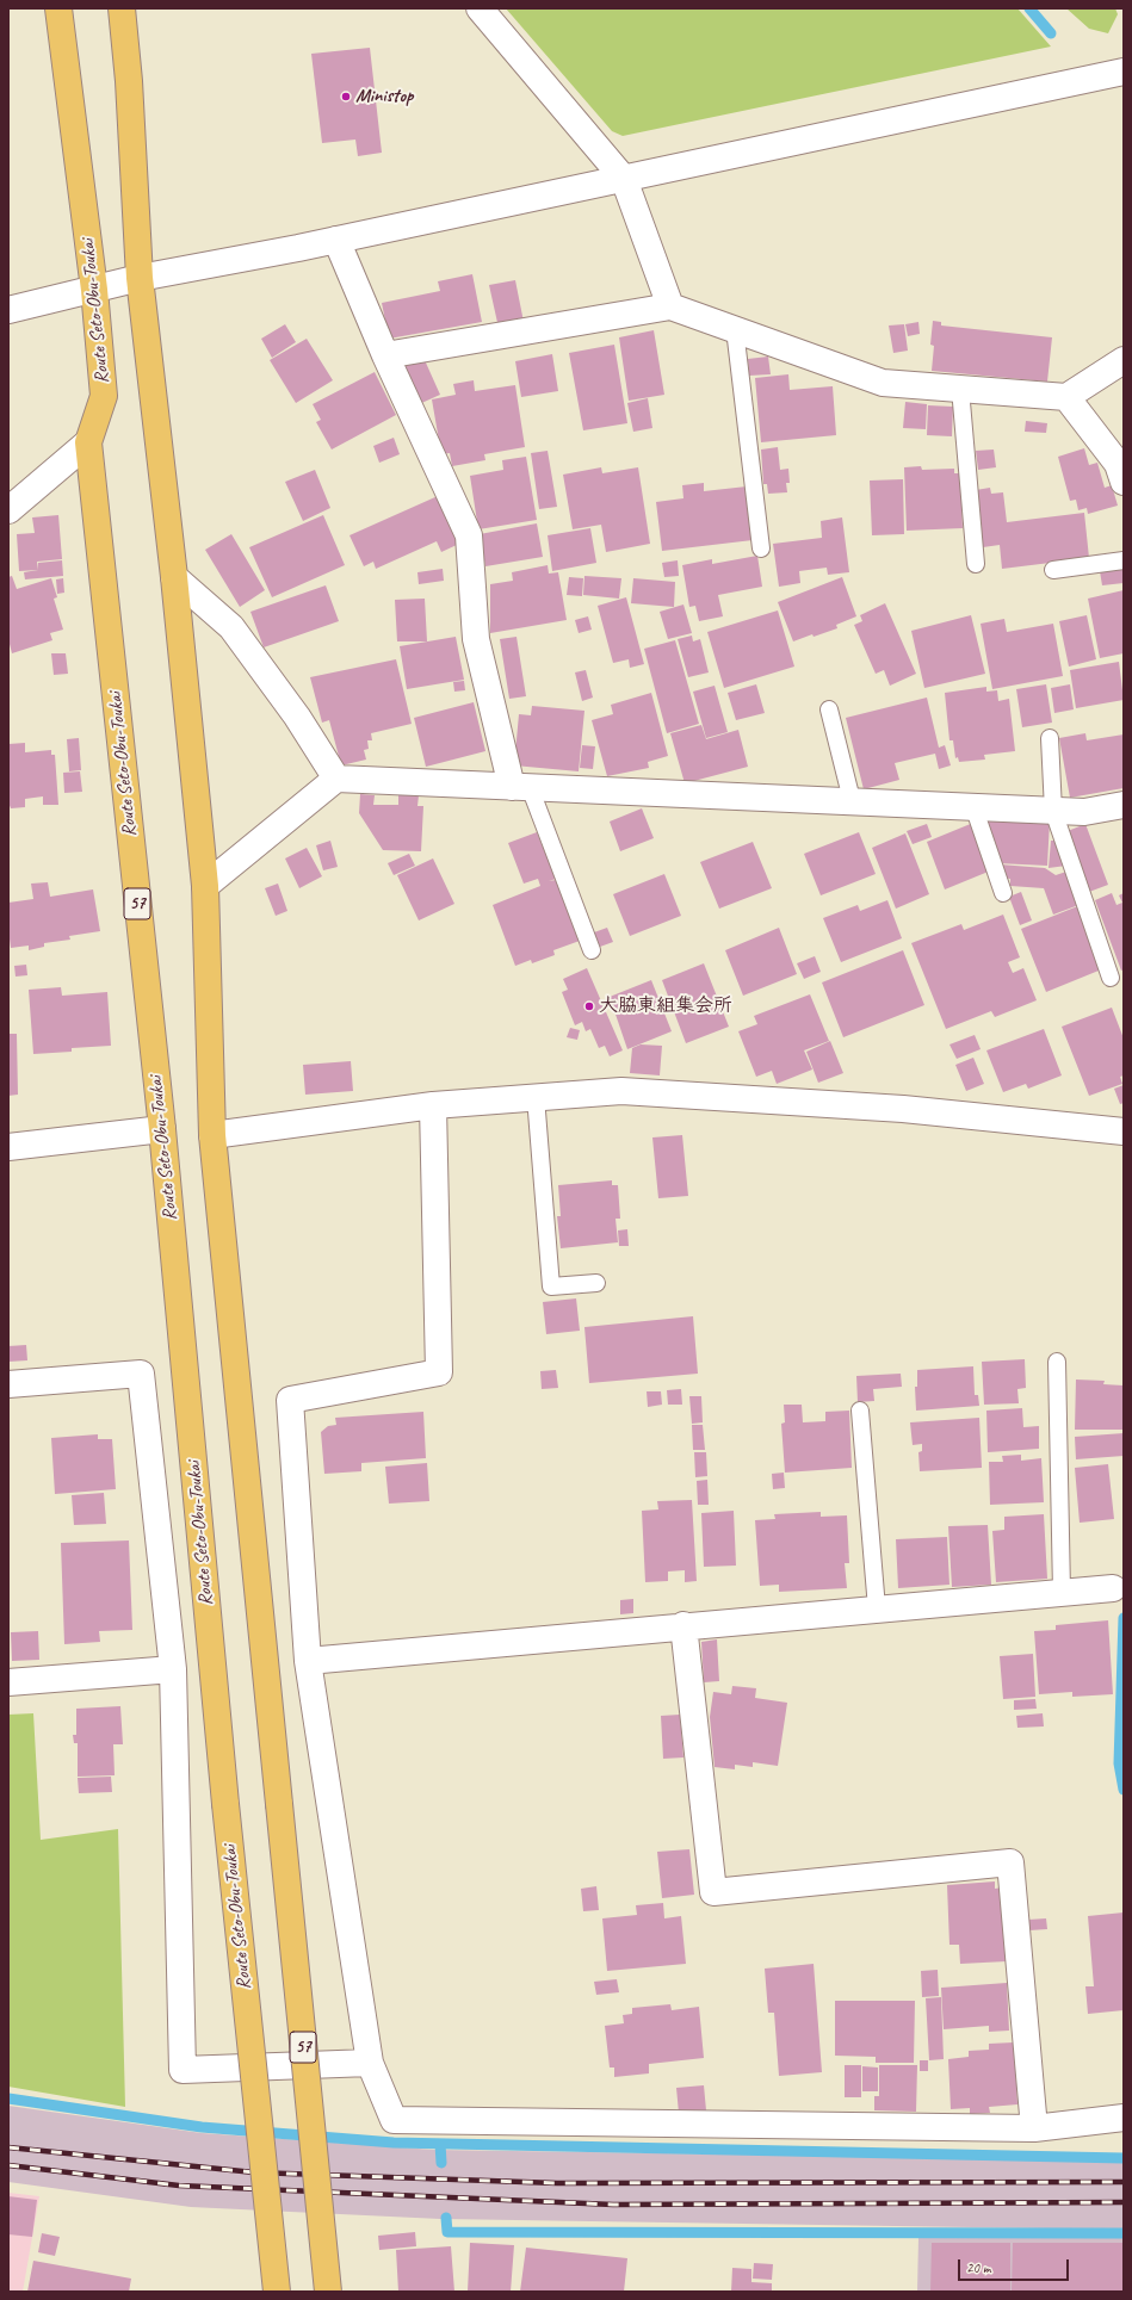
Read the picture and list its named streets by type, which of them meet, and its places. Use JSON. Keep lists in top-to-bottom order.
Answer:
{
  "streets": {
    "main road": ["Route Seto-Obu-Toukai", "57"]
  },
  "places": ["Ministop", "大脇東組集会所"],
  "scale_bar": "20 m"
}
